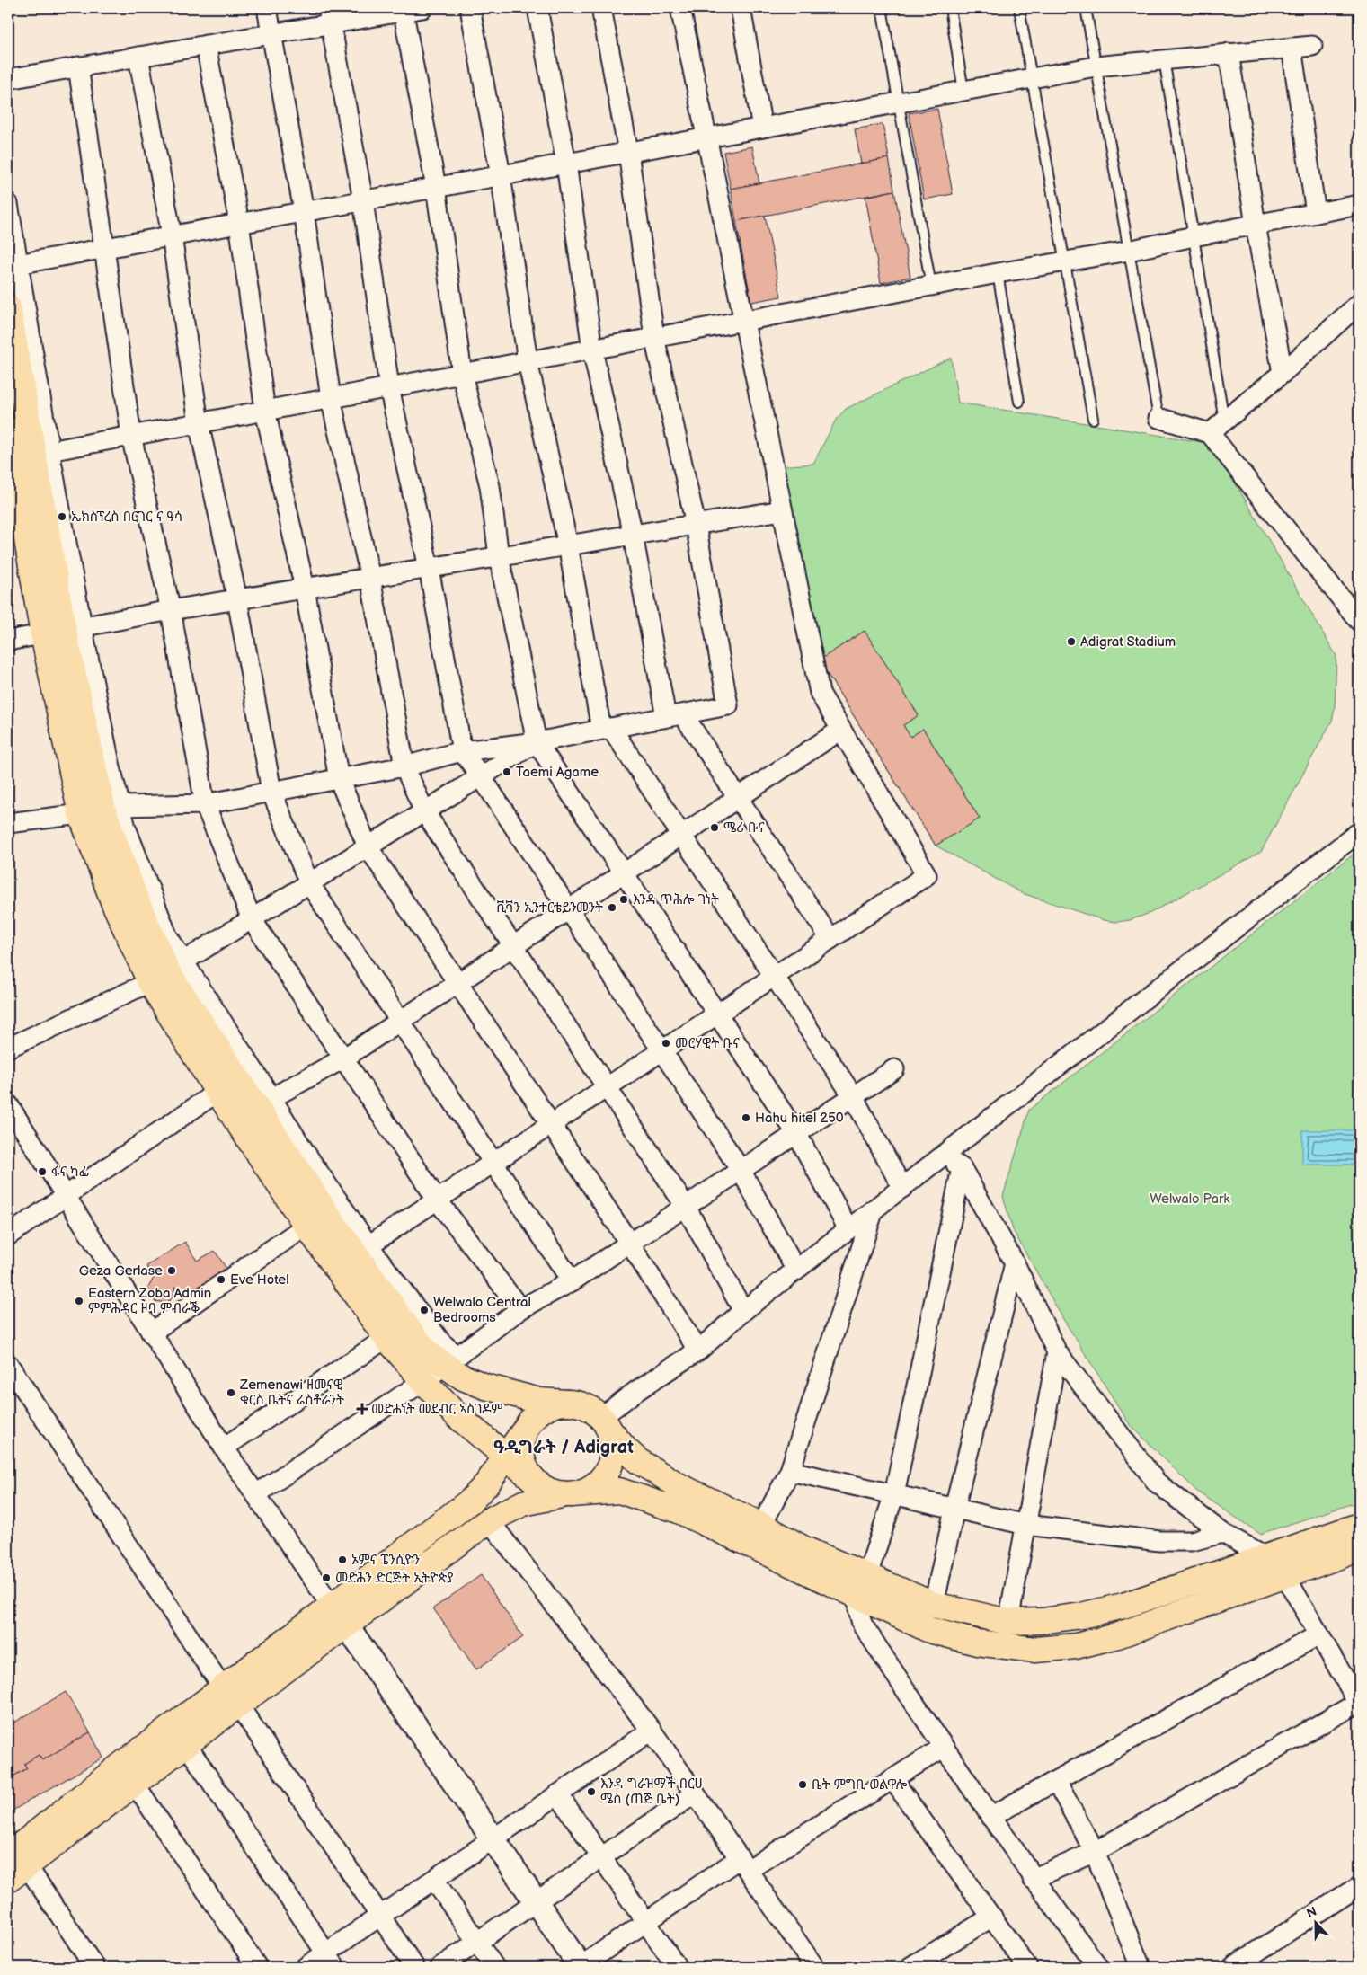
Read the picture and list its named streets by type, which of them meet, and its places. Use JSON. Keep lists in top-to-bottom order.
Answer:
{
  "districts": ["ዓዲግራት / Adigrat"],
  "parks": ["Welwalo Park"],
  "places": {
    "other": [
      "ኤክስፕረስ በርገር ና ዓሳ",
      "Adigrat Stadium",
      "Taemi Agame",
      "ሜሪ ቡና",
      "እንዳ ጥሕሎ ገነት",
      "ቪቫን ኢንተርቴይንመንት",
      "መርሃዊት ቡና",
      "Hahu hitel 250",
      "ፋና ካፌ",
      "Geza Gerlase",
      "Eve Hotel",
      "Eastern Zoba Admin ምምሕዳር ዞባ ምብራቕ",
      "Welwalo Central Bedrooms",
      "Zemenawi ዘመናዊ ቁርስ ቤትና ሬስቶራንት",
      "ኦምና ፔንሲዮን",
      "መድሕን ድርጅት ኢትዮጵያ",
      "ቤት ምግቢ ወልዋሎ",
      "እንዳ ግራዝማች በርሀ ሜስ (ጠጅ ቤት)"
    ],
    "health": ["መድሐኒት መደብር ኣስገዶም"]
  },
  "north": "top"
}
